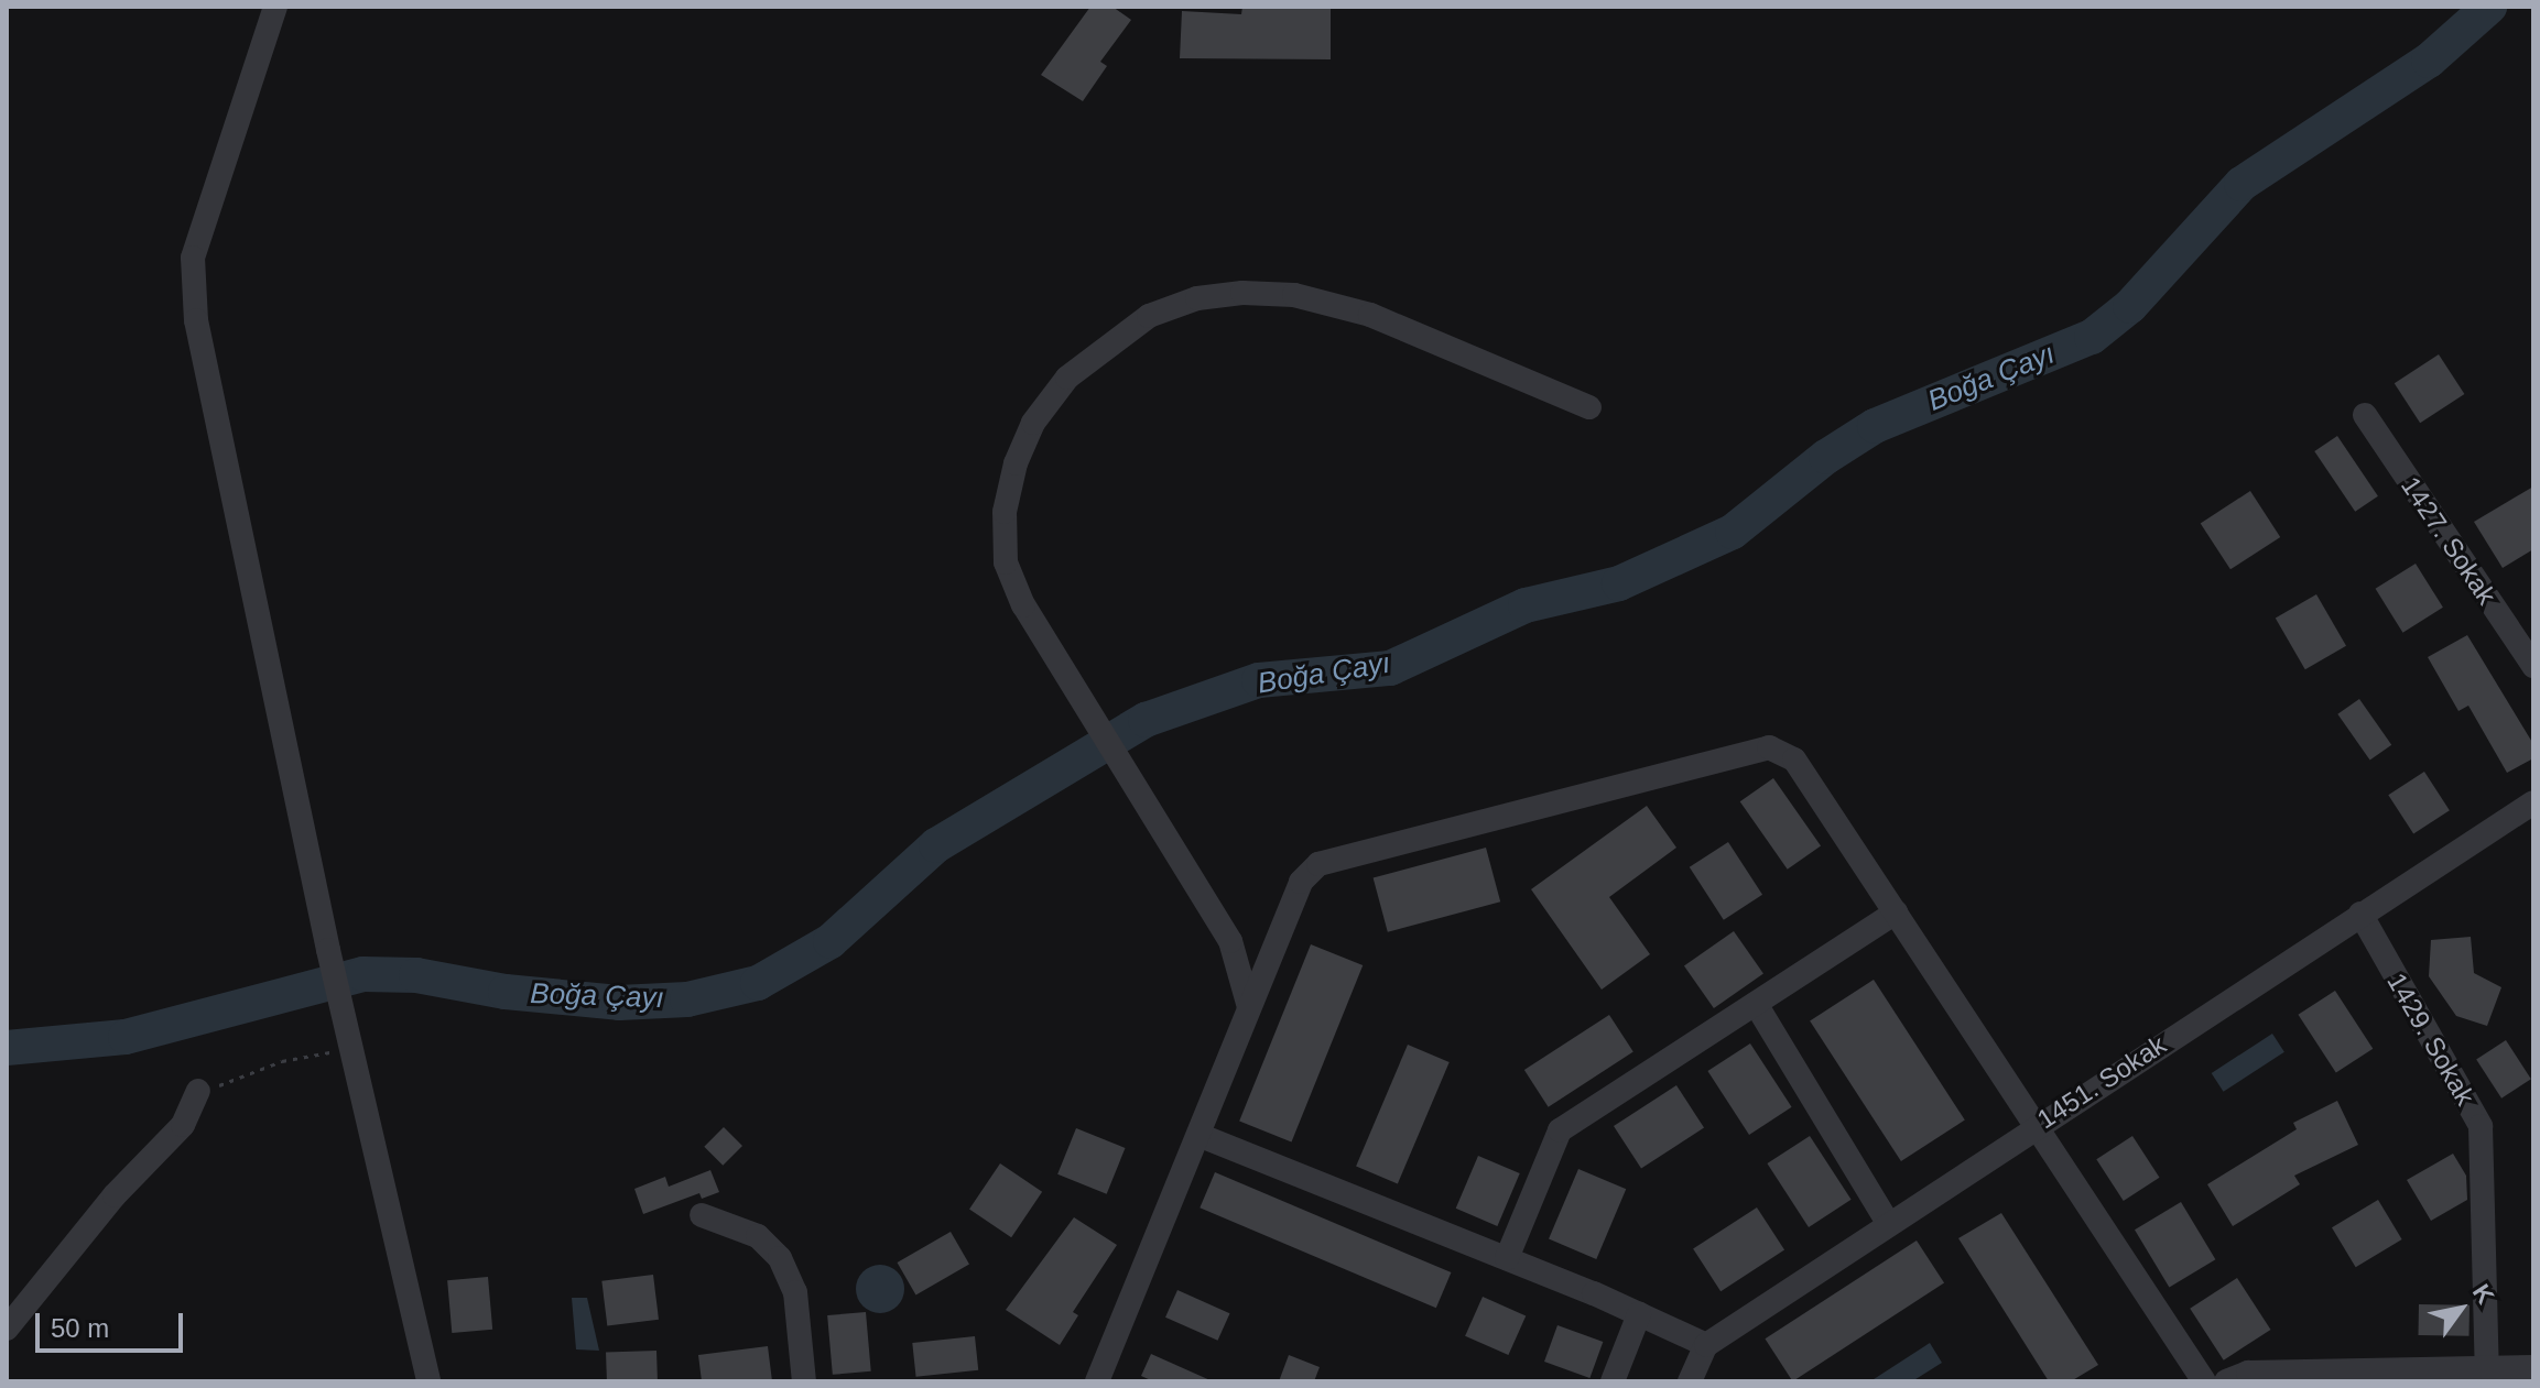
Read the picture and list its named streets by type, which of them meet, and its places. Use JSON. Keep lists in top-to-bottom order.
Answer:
{
  "streets": {
    "street": ["1427. Sokak", "1429. Sokak", "1451. Sokak"]
  },
  "crossings": [
    ["1429. Sokak", "1451. Sokak"]
  ],
  "water": ["Boğa Çayı"],
  "scale_bar": "50 m",
  "north": "top right"
}
